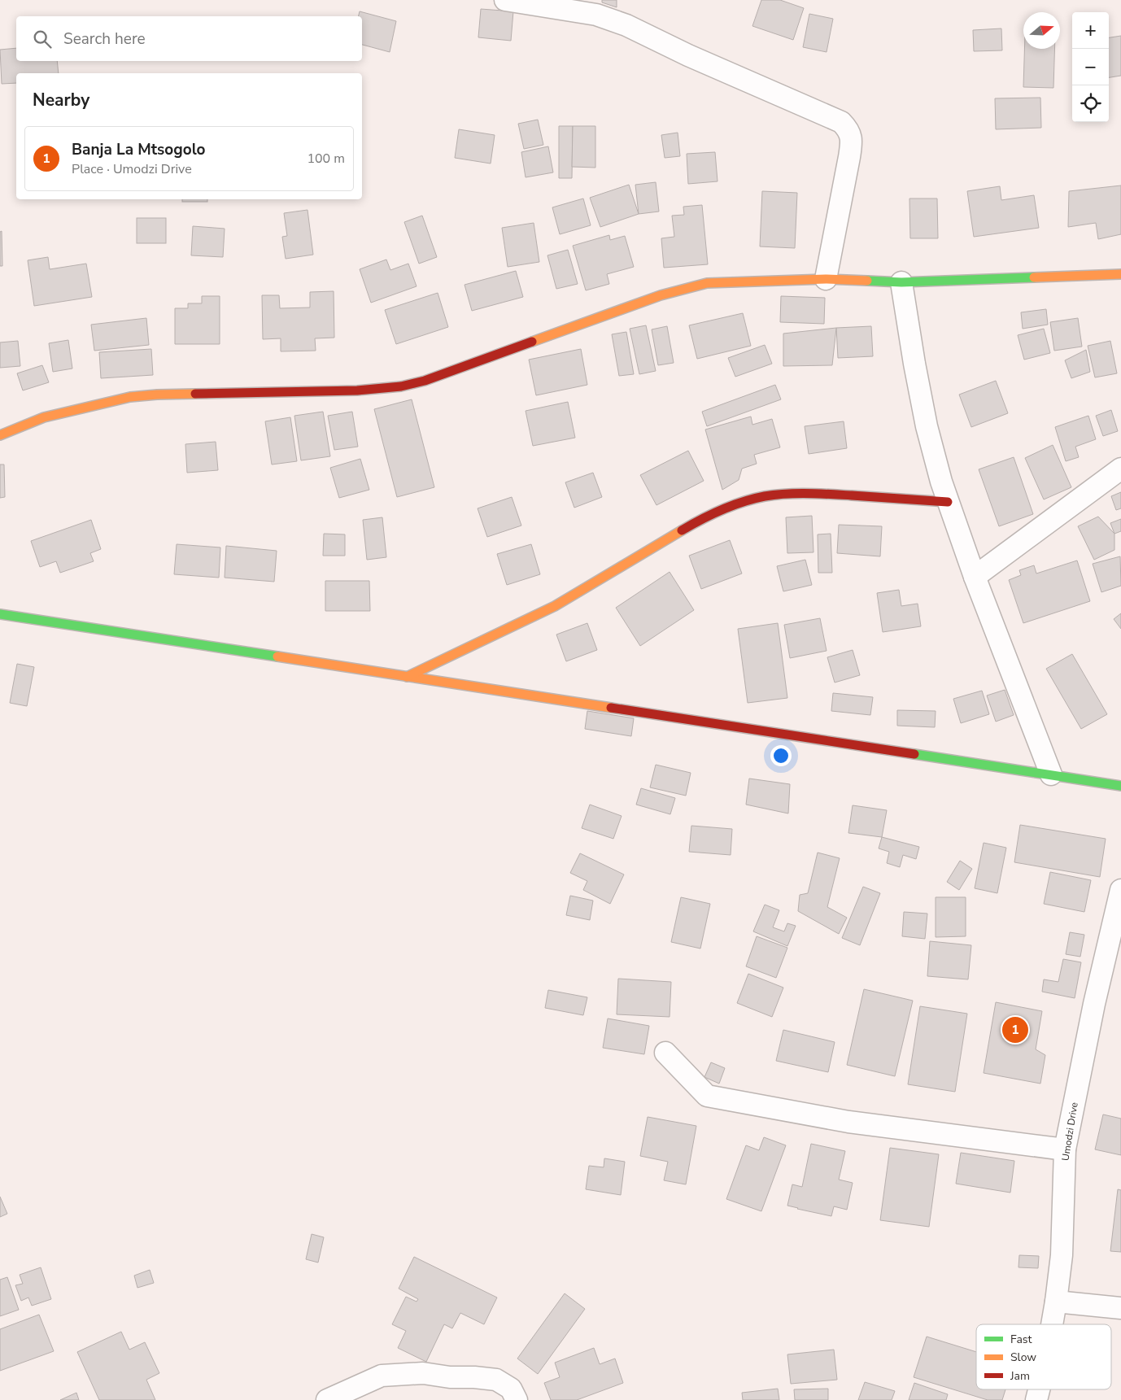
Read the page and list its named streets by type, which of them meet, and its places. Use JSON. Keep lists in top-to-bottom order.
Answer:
{
  "streets": {
    "street": ["Umodzi Drive"]
  },
  "legend": ["Fast", "Slow", "Jam"],
  "north": "right",
  "page": {
    "map_buttons": ["+", "−"],
    "search": "Search here",
    "heading": "Nearby",
    "list": [
      {
        "mark": "1",
        "name": "Banja La Mtsogolo",
        "note": "Place · Umodzi Drive",
        "value": "100 m"
      }
    ],
    "pins": "1"
  }
}
